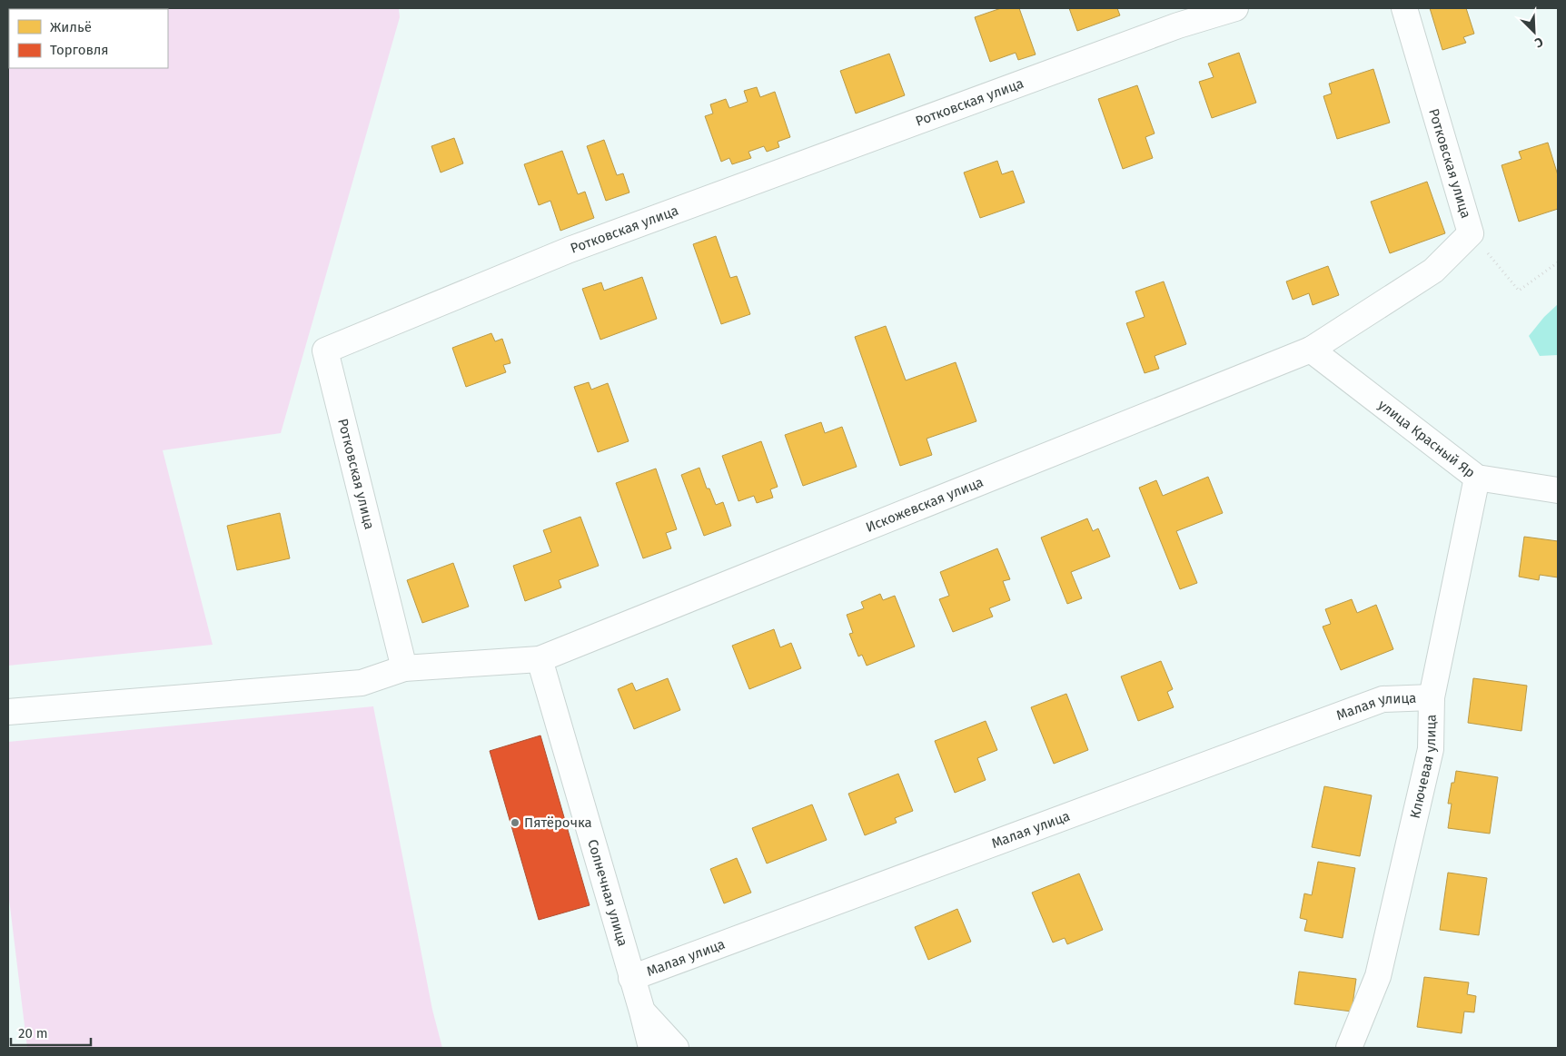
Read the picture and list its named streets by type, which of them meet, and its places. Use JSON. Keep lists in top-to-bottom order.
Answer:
{
  "streets": {
    "street": [
      "Ротковская улица",
      "улица Красный Яр",
      "Искожевская улица",
      "Малая улица",
      "Ключевая улица",
      "Солнечная улица"
    ]
  },
  "crossings": [
    ["Ротковская улица", "улица Красный Яр"],
    ["Ротковская улица", "Искожевская улица"],
    ["улица Красный Яр", "Искожевская улица"],
    ["улица Красный Яр", "Ключевая улица"],
    ["Искожевская улица", "Солнечная улица"],
    ["Малая улица", "Ключевая улица"],
    ["Малая улица", "Солнечная улица"]
  ],
  "places": ["Пятёрочка"],
  "legend": ["Жильё", "Торговля"],
  "scale_bar": "20 m",
  "north": "bottom right"
}
